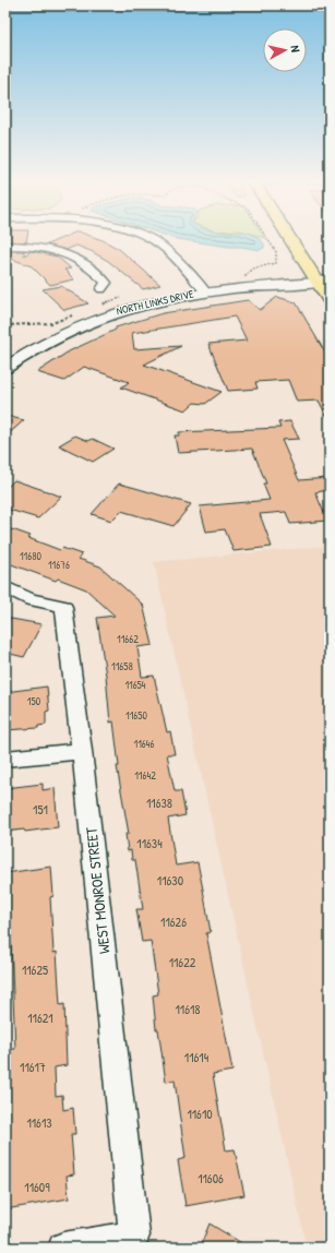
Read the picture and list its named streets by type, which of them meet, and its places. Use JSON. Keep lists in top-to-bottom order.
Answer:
{
  "streets": {
    "street": ["NORTH LINKS DRIVE", "WEST MONROE STREET"]
  },
  "house_numbers": [
    "11680",
    "11676",
    "11662",
    "11658",
    "11654",
    "150",
    "11650",
    "11646",
    "11642",
    "11638",
    "151",
    "11634",
    "11630",
    "11626",
    "11622",
    "11625",
    "11618",
    "11621",
    "11614",
    "11617",
    "11610",
    "11613",
    "11606",
    "11609"
  ],
  "north": "right"
}
